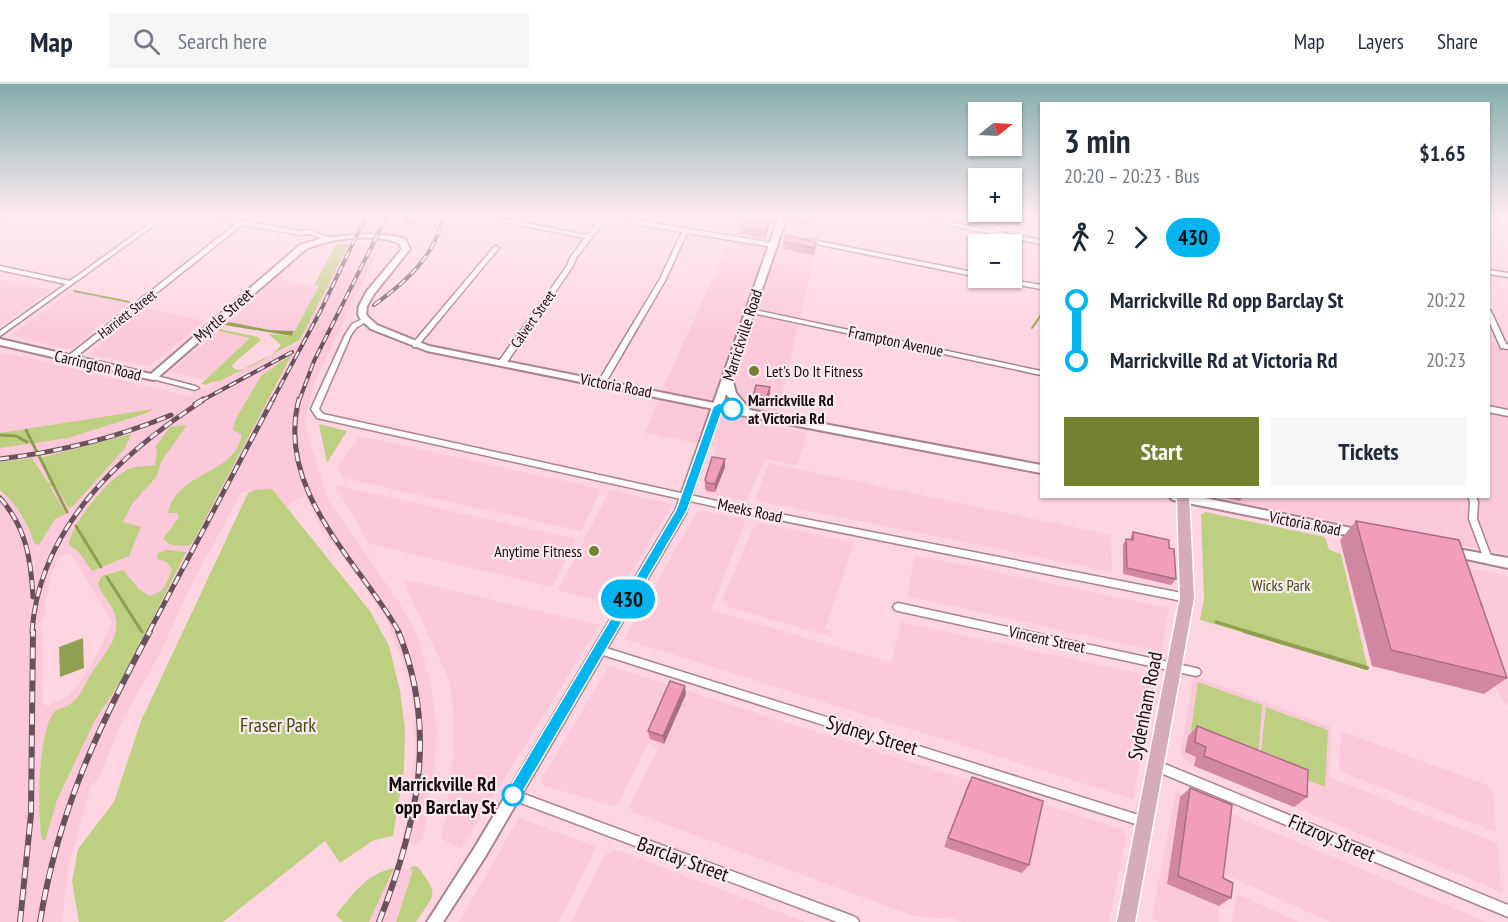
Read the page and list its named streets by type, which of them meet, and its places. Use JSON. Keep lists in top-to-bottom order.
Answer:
{
  "streets": {
    "main road": [
      "Myrtle Street",
      "Marrickville Road",
      "Carrington Road",
      "Victoria Road",
      "Sydenham Road"
    ],
    "street": [
      "Harriett Street",
      "Calvert Street",
      "Frampton Avenue",
      "Meeks Road",
      "Vincent Street",
      "Sydney Street",
      "Fitzroy Street",
      "Barclay Street"
    ]
  },
  "crossings": [
    ["Harriett Street", "Carrington Road"],
    ["Myrtle Street", "Carrington Road"],
    ["Calvert Street", "Victoria Road"],
    ["Marrickville Road", "Frampton Avenue"],
    ["Marrickville Road", "Victoria Road"],
    ["Marrickville Road", "Meeks Road"],
    ["Marrickville Road", "Sydney Street"],
    ["Marrickville Road", "Barclay Street"],
    ["Victoria Road", "Meeks Road"],
    ["Meeks Road", "Sydenham Road"],
    ["Vincent Street", "Sydenham Road"],
    ["Sydenham Road", "Sydney Street"],
    ["Sydenham Road", "Fitzroy Street"]
  ],
  "parks": ["Wicks Park", "Fraser Park"],
  "places": [
    "Let's Do It Fitness",
    "Marrickville Rd at Victoria Rd",
    "Anytime Fitness",
    "Marrickville Rd opp Barclay St"
  ],
  "lines": ["bus line 430"],
  "north": "right",
  "page": {
    "header": "Map",
    "search": "Search here",
    "nav": ["Map", "Layers", "Share"],
    "on_map": "430",
    "map_buttons": ["+", "−"],
    "heading": ["3 min", "20:20 – 20:23 · Bus", "$1.65"],
    "legs": ["2", "430"],
    "list": [
      {
        "name": "Marrickville Rd opp Barclay St",
        "value": "20:22"
      },
      {
        "name": "Marrickville Rd at Victoria Rd",
        "value": "20:23"
      }
    ],
    "buttons": ["Start", "Tickets"]
  }
}
